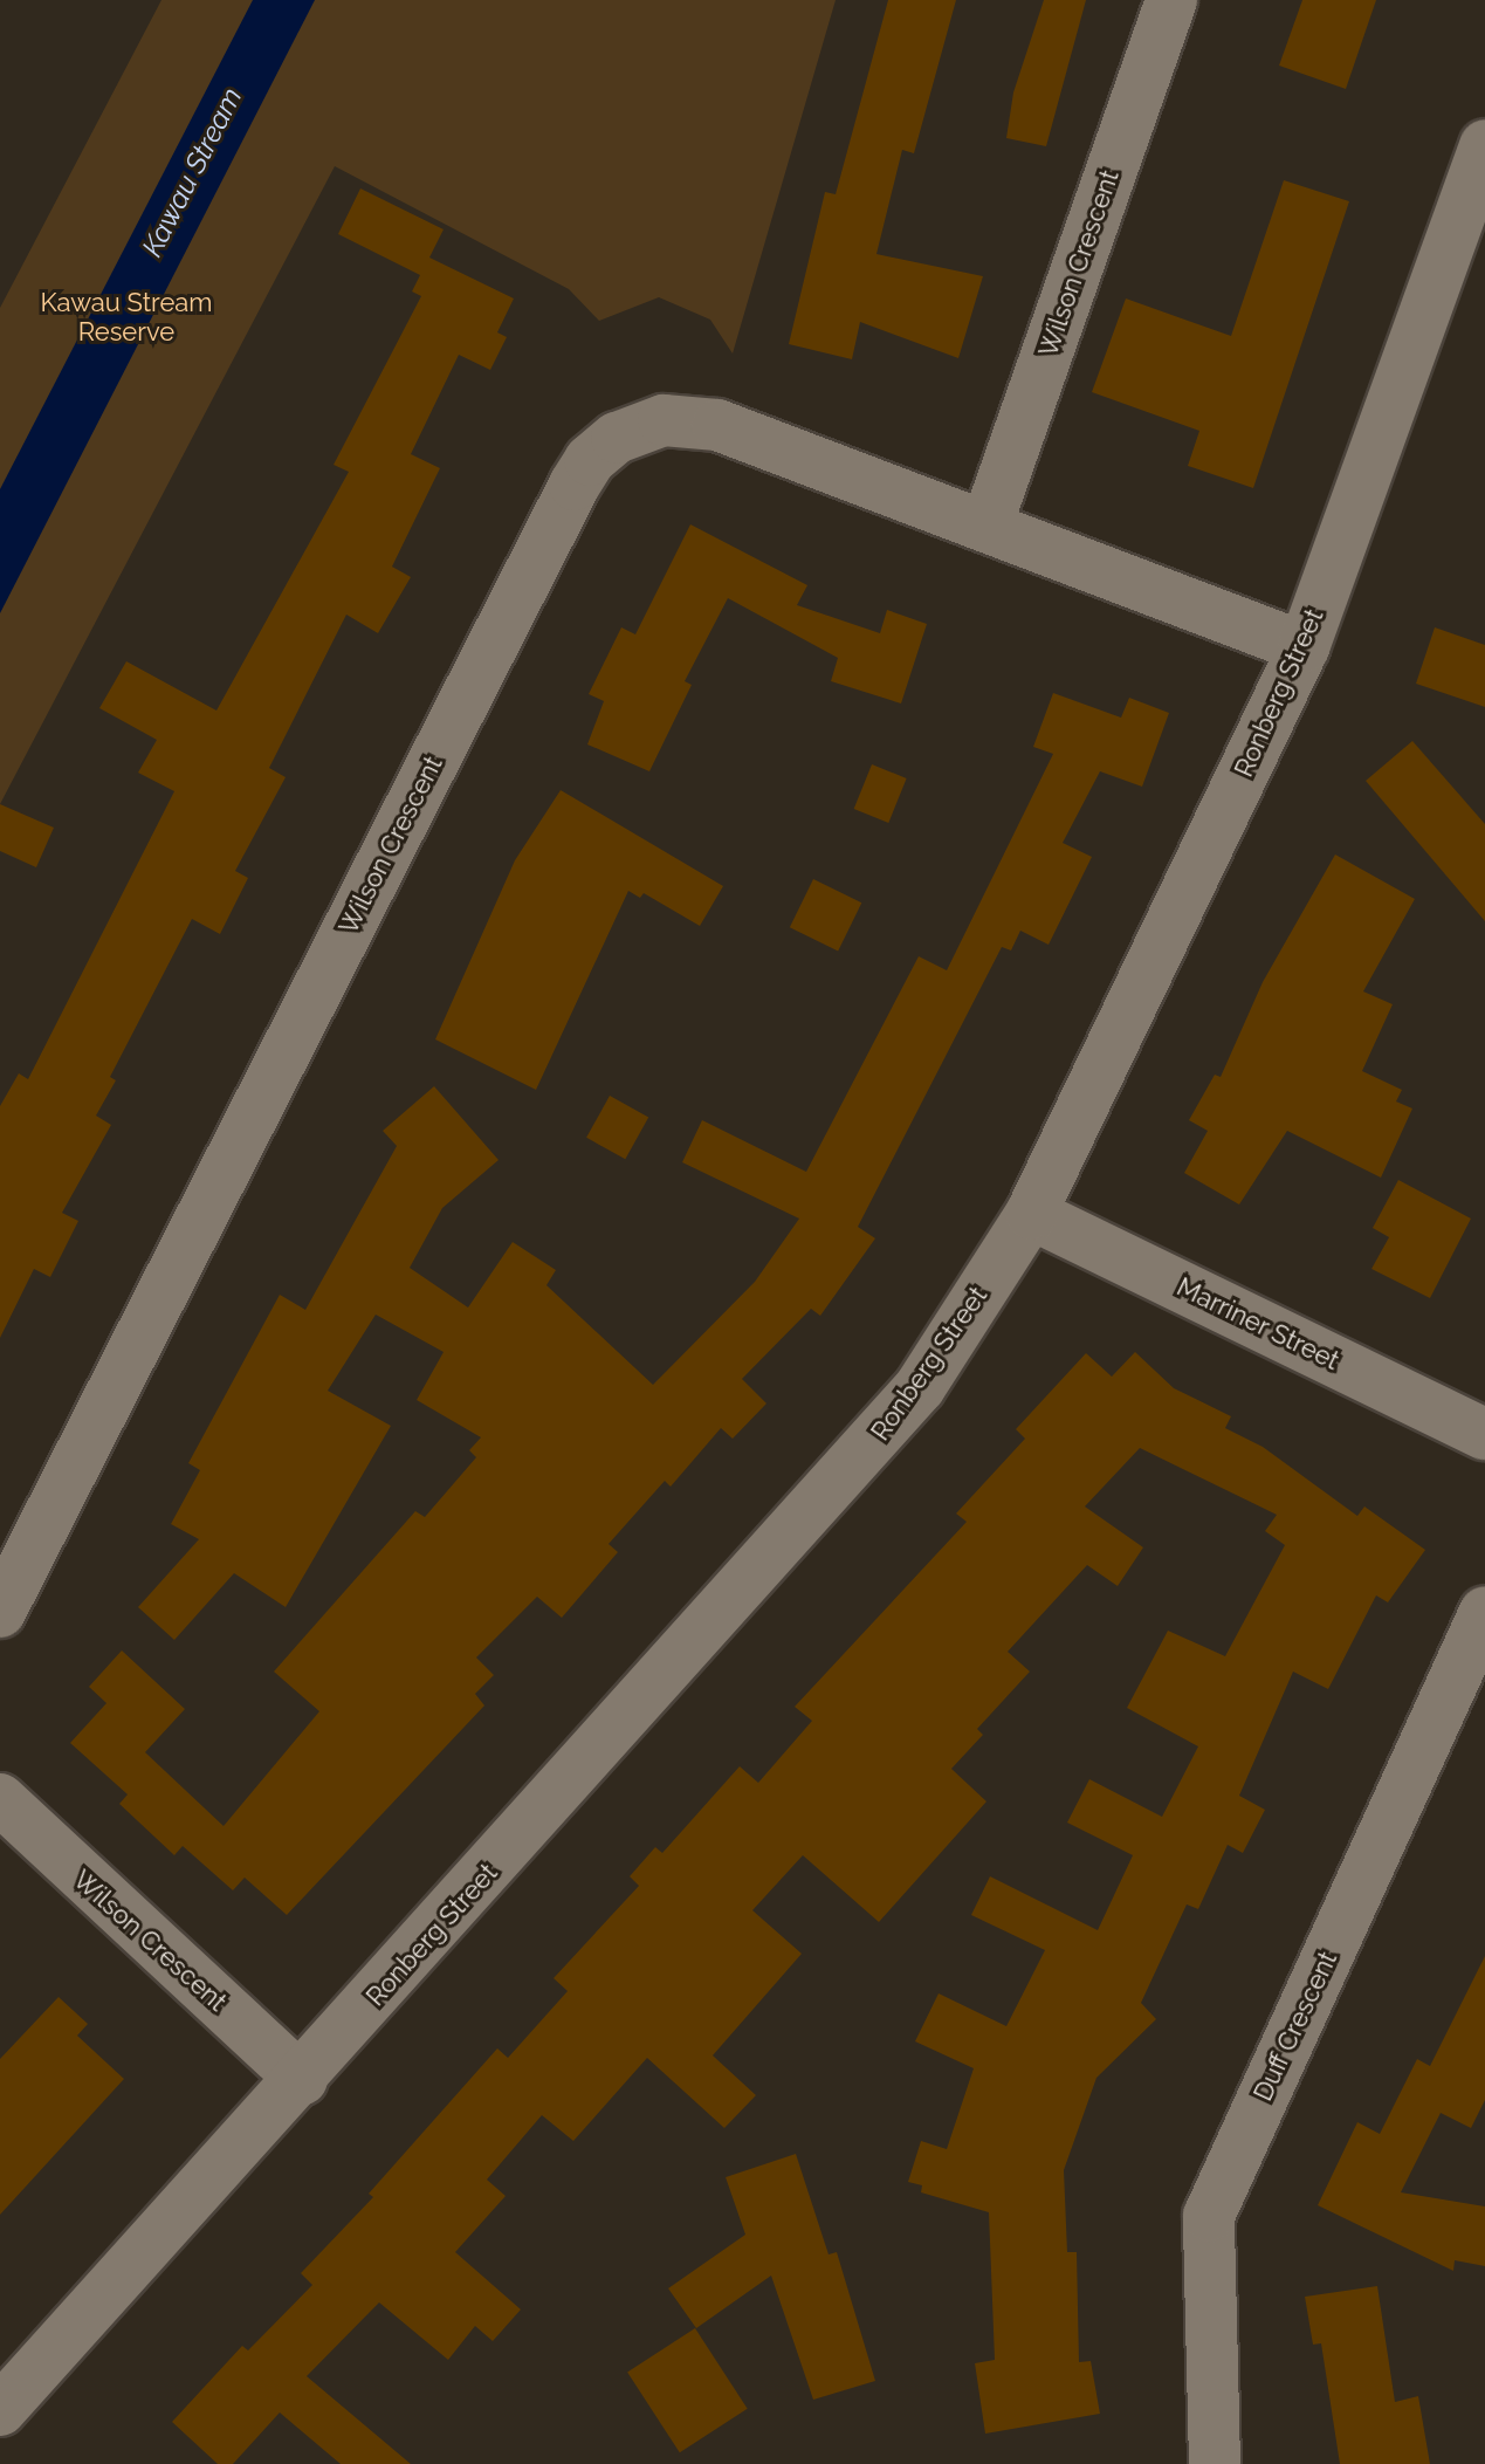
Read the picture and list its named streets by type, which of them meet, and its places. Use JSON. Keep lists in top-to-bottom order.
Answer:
{
  "streets": {
    "street": [
      "Wilson Crescent",
      "Ronberg Street",
      "Marriner Street",
      "Duff Crescent"
    ]
  },
  "crossings": [
    ["Wilson Crescent", "Ronberg Street"],
    ["Ronberg Street", "Marriner Street"]
  ],
  "water": ["Kawau Stream"],
  "parks": ["Kawau Stream Reserve"]
}
